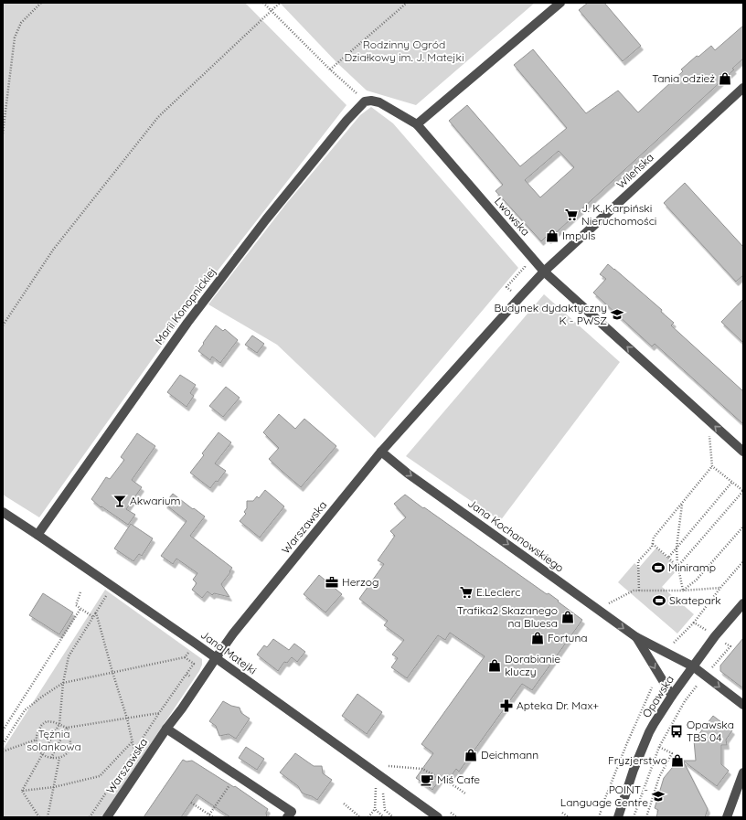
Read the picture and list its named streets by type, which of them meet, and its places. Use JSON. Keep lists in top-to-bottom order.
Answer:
{
  "streets": {
    "street": [
      "Wileńska",
      "Lwowska",
      "Marii Konopnickiej",
      "Warszawska",
      "Jana Kochanowskiego",
      "Jana Matejki",
      "Opawska"
    ]
  },
  "crossings": [
    ["Wileńska", "Lwowska"],
    ["Wileńska", "Warszawska"],
    ["Lwowska", "Marii Konopnickiej"],
    ["Lwowska", "Warszawska"],
    ["Marii Konopnickiej", "Jana Matejki"],
    ["Warszawska", "Jana Kochanowskiego"],
    ["Warszawska", "Jana Matejki"],
    ["Jana Kochanowskiego", "Opawska"]
  ],
  "one_way": ["Lwowska", "Jana Kochanowskiego"],
  "parks": ["Rodzinny Ogród Działkowy im. J. Matejki", "Tężnia solankowa"],
  "places": {
    "shop": [
      "Tania odzież",
      "Impuls",
      "Trafika2 Skazanego na Bluesa",
      "Fortuna",
      "Dorabianie kluczy",
      "Deichmann",
      "Fryzjerstwo"
    ],
    "supermarket": ["J. K. Karpiński Nieruchomości", "E.Leclerc"],
    "school or university": ["Budynek dydaktyczny K - PWSZ", "POINT - Language Centre"],
    "bar": ["Akwarium"],
    "sports": ["Miniramp", "Skatepark"],
    "office": ["Herzog"],
    "pharmacy": ["Apteka Dr. Max+"],
    "bus stop": ["Opawska TBS 04"],
    "cafe": ["Miś Cafe"]
  }
}
